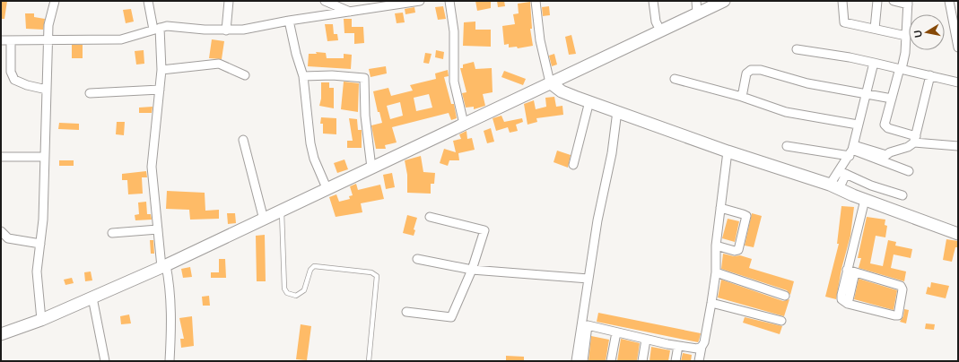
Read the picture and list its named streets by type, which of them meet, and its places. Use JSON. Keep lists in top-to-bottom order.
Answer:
{
  "north": "left"
}
